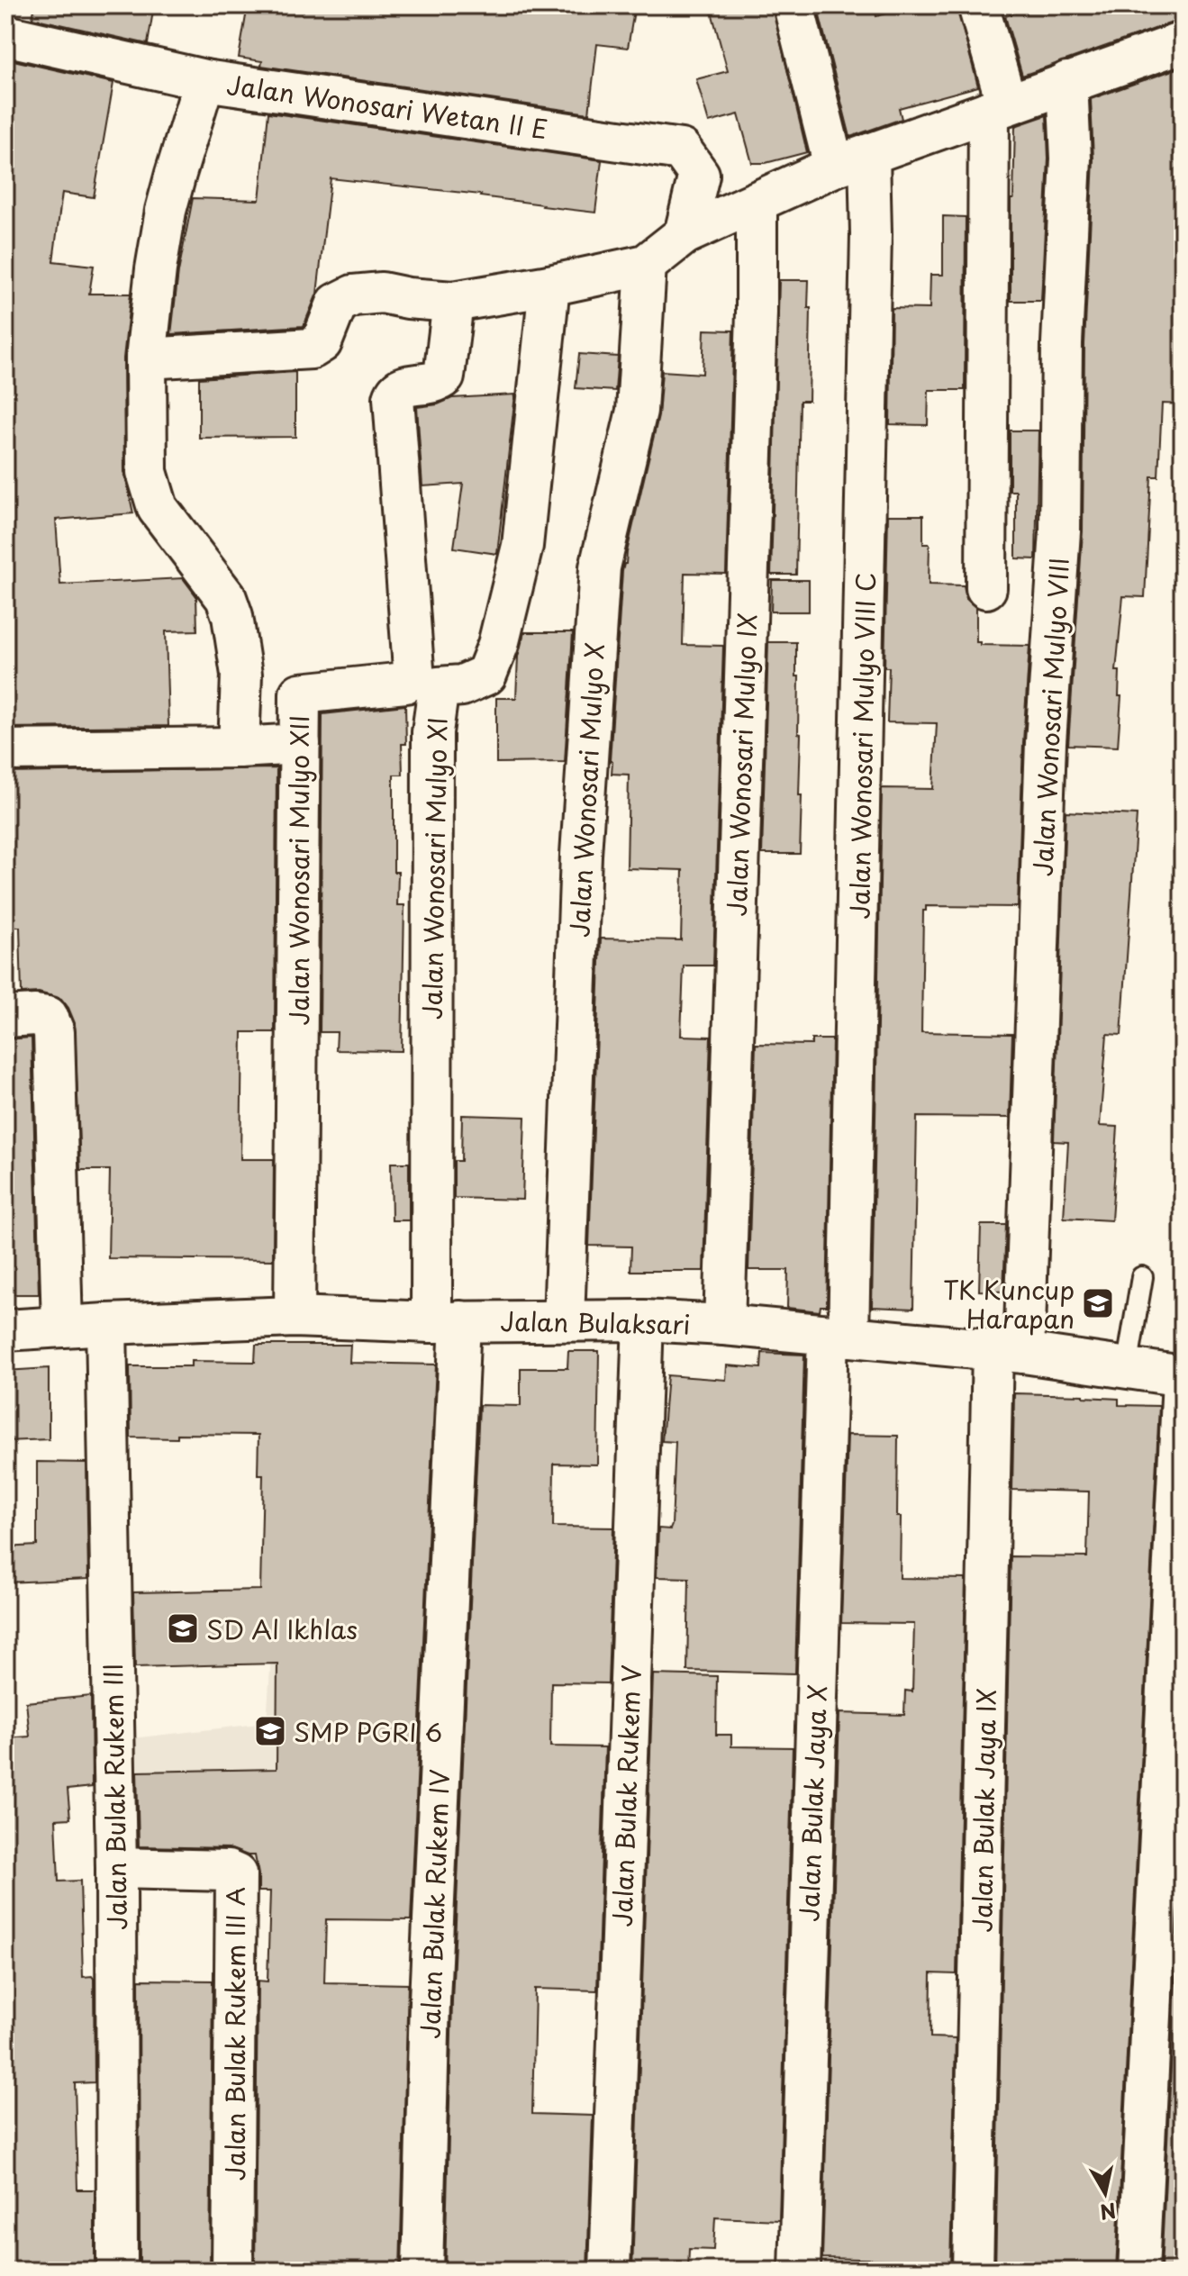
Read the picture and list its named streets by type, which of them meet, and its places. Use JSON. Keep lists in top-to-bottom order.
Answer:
{
  "streets": {
    "street": [
      "Jalan Wonosari Wetan II E",
      "Jalan Wonosari Mulyo VIII",
      "Jalan Wonosari Mulyo VIII C",
      "Jalan Wonosari Mulyo IX",
      "Jalan Wonosari Mulyo X",
      "Jalan Wonosari Mulyo XI",
      "Jalan Wonosari Mulyo XII",
      "Jalan Bulaksari",
      "Jalan Bulak Rukem V",
      "Jalan Bulak Rukem III",
      "Jalan Bulak Jaya X",
      "Jalan Bulak Jaya IX",
      "Jalan Bulak Rukem IV",
      "Jalan Bulak Rukem III A"
    ]
  },
  "crossings": [
    ["Jalan Wonosari Mulyo VIII", "Jalan Bulaksari"],
    ["Jalan Wonosari Mulyo VIII", "Jalan Bulak Jaya IX"],
    ["Jalan Wonosari Mulyo VIII C", "Jalan Bulaksari"],
    ["Jalan Wonosari Mulyo VIII C", "Jalan Bulak Jaya X"],
    ["Jalan Wonosari Mulyo IX", "Jalan Bulaksari"],
    ["Jalan Wonosari Mulyo X", "Jalan Bulaksari"],
    ["Jalan Wonosari Mulyo XI", "Jalan Wonosari Mulyo XII"],
    ["Jalan Wonosari Mulyo XI", "Jalan Bulaksari"],
    ["Jalan Wonosari Mulyo XI", "Jalan Bulak Rukem IV"],
    ["Jalan Wonosari Mulyo XII", "Jalan Bulaksari"],
    ["Jalan Bulaksari", "Jalan Bulak Rukem V"],
    ["Jalan Bulaksari", "Jalan Bulak Rukem III"],
    ["Jalan Bulaksari", "Jalan Bulak Jaya X"],
    ["Jalan Bulaksari", "Jalan Bulak Jaya IX"],
    ["Jalan Bulaksari", "Jalan Bulak Rukem IV"],
    ["Jalan Bulak Rukem III", "Jalan Bulak Rukem III A"]
  ],
  "places": {
    "school or university": ["TK Kuncup Harapan", "SD Al Ikhlas", "SMP PGRI 6"]
  },
  "north": "bottom"
}
